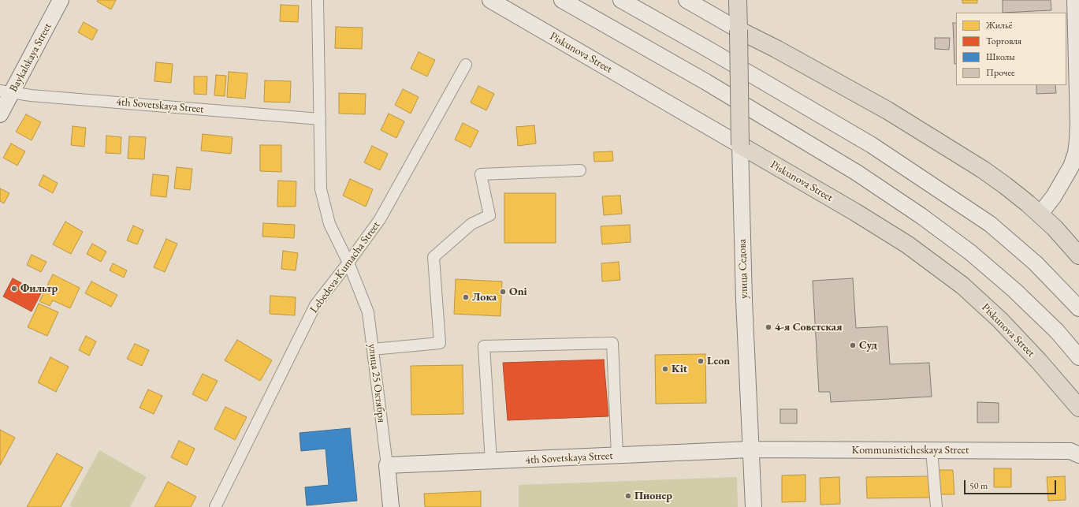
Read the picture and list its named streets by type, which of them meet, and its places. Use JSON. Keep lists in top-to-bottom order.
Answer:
{
  "streets": {
    "main road": [
      "Piskunova Street",
      "Baykalskaya Street",
      "4th Sovetskaya Street",
      "улица Седова",
      "улица 25 Октября",
      "Kommunisticheskaya Street"
    ],
    "street": ["Lebedeva-Kumacha Street"]
  },
  "crossings": [
    ["Piskunova Street", "улица Седова"],
    ["Baykalskaya Street", "4th Sovetskaya Street"],
    ["4th Sovetskaya Street", "улица Седова"],
    ["4th Sovetskaya Street", "улица 25 Октября"],
    ["4th Sovetskaya Street", "Kommunisticheskaya Street"],
    ["Lebedeva-Kumacha Street", "улица 25 Октября"],
    ["улица Седова", "Kommunisticheskaya Street"]
  ],
  "places": [
    "Фильтр",
    "Oni",
    "Лока",
    "4-я Советская",
    "Суд",
    "Leon",
    "Kit",
    "Пионер"
  ],
  "legend": [
    "Жильё",
    "Торговля",
    "Школы",
    "Прочее"
  ],
  "scale_bar": "50 m"
}
